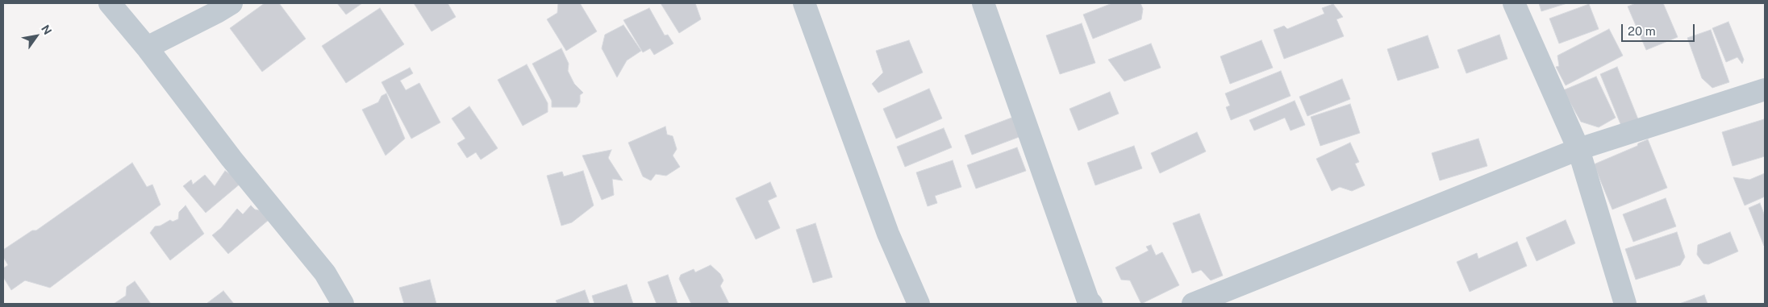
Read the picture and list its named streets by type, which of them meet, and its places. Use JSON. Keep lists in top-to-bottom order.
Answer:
{
  "scale_bar": "20 m",
  "north": "top right"
}
